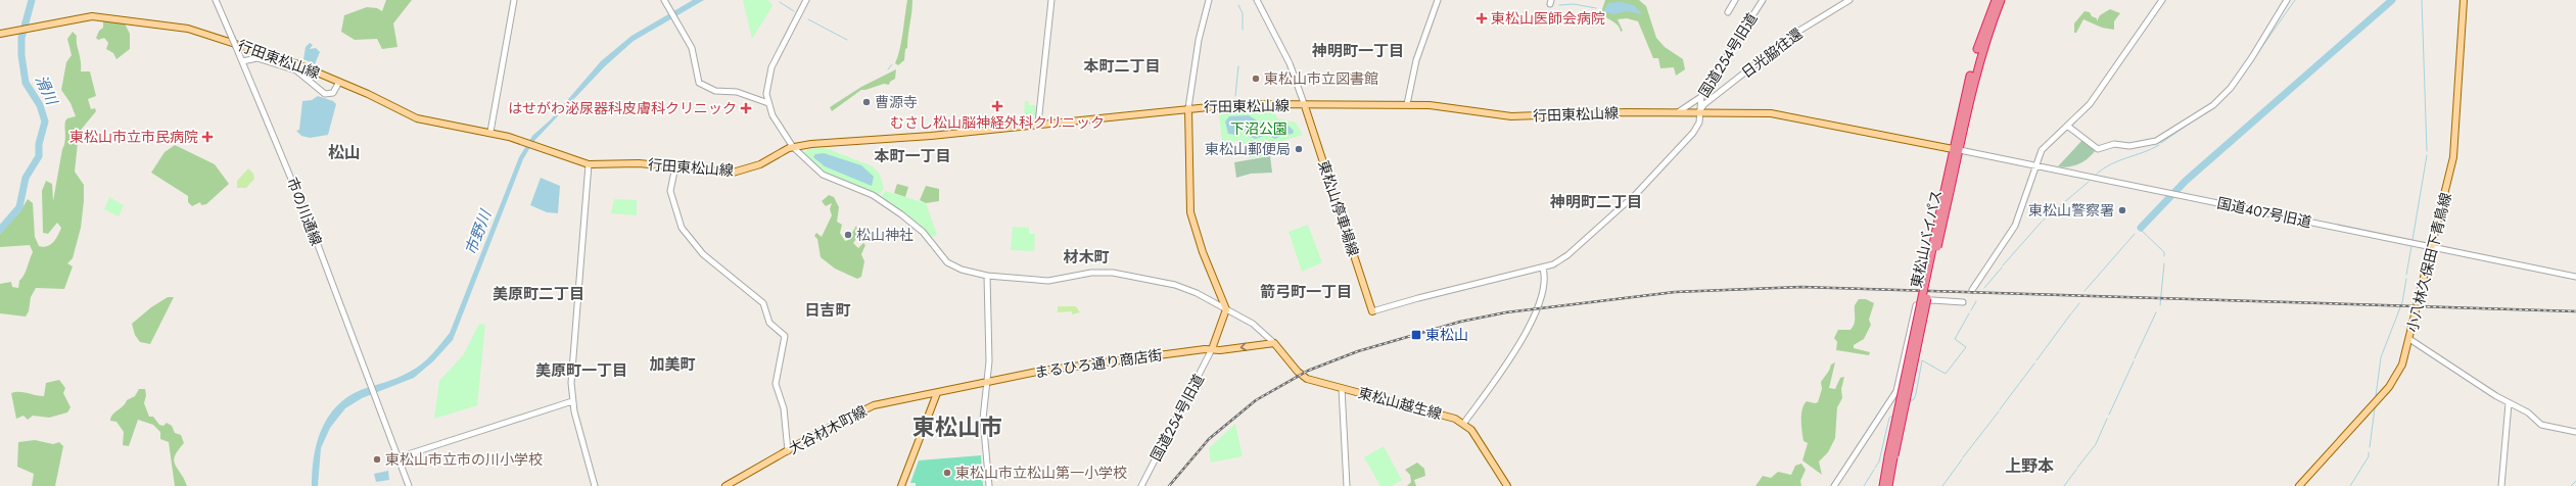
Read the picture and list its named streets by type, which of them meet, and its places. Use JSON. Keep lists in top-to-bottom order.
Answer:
{
  "streets": {
    "highway": ["東松山バイパス"],
    "main road": [
      "行田東松山線",
      "東松山停車場線",
      "小八林久保田下青鳥線",
      "まるひろ通り商店街",
      "東松山越生線",
      "大谷材木町線"
    ],
    "street": [
      "日光脇往還",
      "国道254号旧道",
      "市の川通線",
      "国道407号旧道"
    ]
  },
  "crossings": [
    ["日光脇往還", "国道254号旧道"],
    ["日光脇往還", "行田東松山線"],
    ["国道254号旧道", "行田東松山線"],
    ["国道254号旧道", "まるひろ通り商店街"],
    ["行田東松山線", "東松山停車場線"],
    ["行田東松山線", "国道407号旧道"],
    ["行田東松山線", "東松山バイパス"],
    ["国道407号旧道", "東松山バイパス"],
    ["国道407号旧道", "小八林久保田下青鳥線"],
    ["まるひろ通り商店街", "東松山越生線"],
    ["まるひろ通り商店街", "大谷材木町線"]
  ],
  "districts": [
    "神明町一丁目",
    "本町二丁目",
    "松山",
    "本町一丁目",
    "神明町二丁目",
    "材木町",
    "箭弓町一丁目",
    "美原町二丁目",
    "日吉町",
    "加美町",
    "美原町一丁目",
    "東松山市",
    "上野本"
  ],
  "water": ["滑川", "市野川"],
  "parks": ["下沼公園"],
  "places": {
    "health": [
      "東松山医師会病院",
      "むさし松山脳神経外科クリニック",
      "はせがわ泌尿器科皮膚科クリニック",
      "東松山市立市民病院"
    ],
    "other": [
      "東松山市立図書館",
      "曹源寺",
      "東松山郵便局",
      "東松山警察署",
      "松山神社",
      "東松山市立市の川小学校",
      "東松山市立松山第一小学校"
    ],
    "transit": ["東松山"]
  }
}
